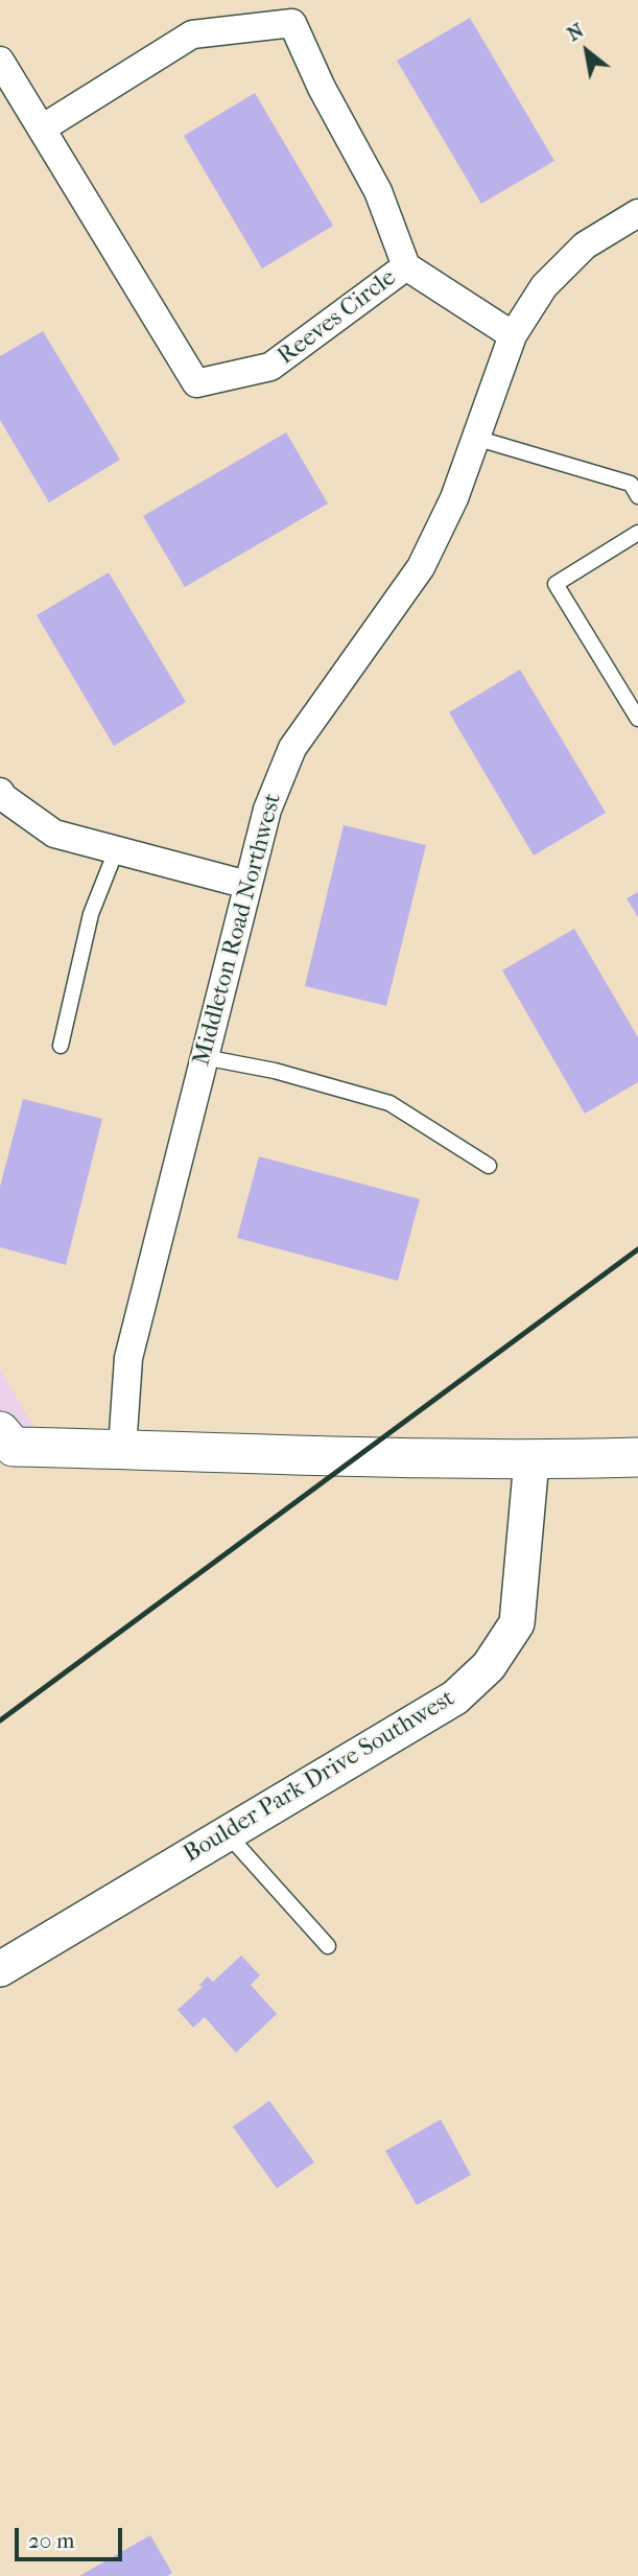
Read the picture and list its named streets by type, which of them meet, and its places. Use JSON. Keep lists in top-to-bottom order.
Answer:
{
  "streets": {
    "street": ["Reeves Circle", "Middleton Road Northwest", "Boulder Park Drive Southwest"]
  },
  "scale_bar": "20 m",
  "north": "top left"
}
